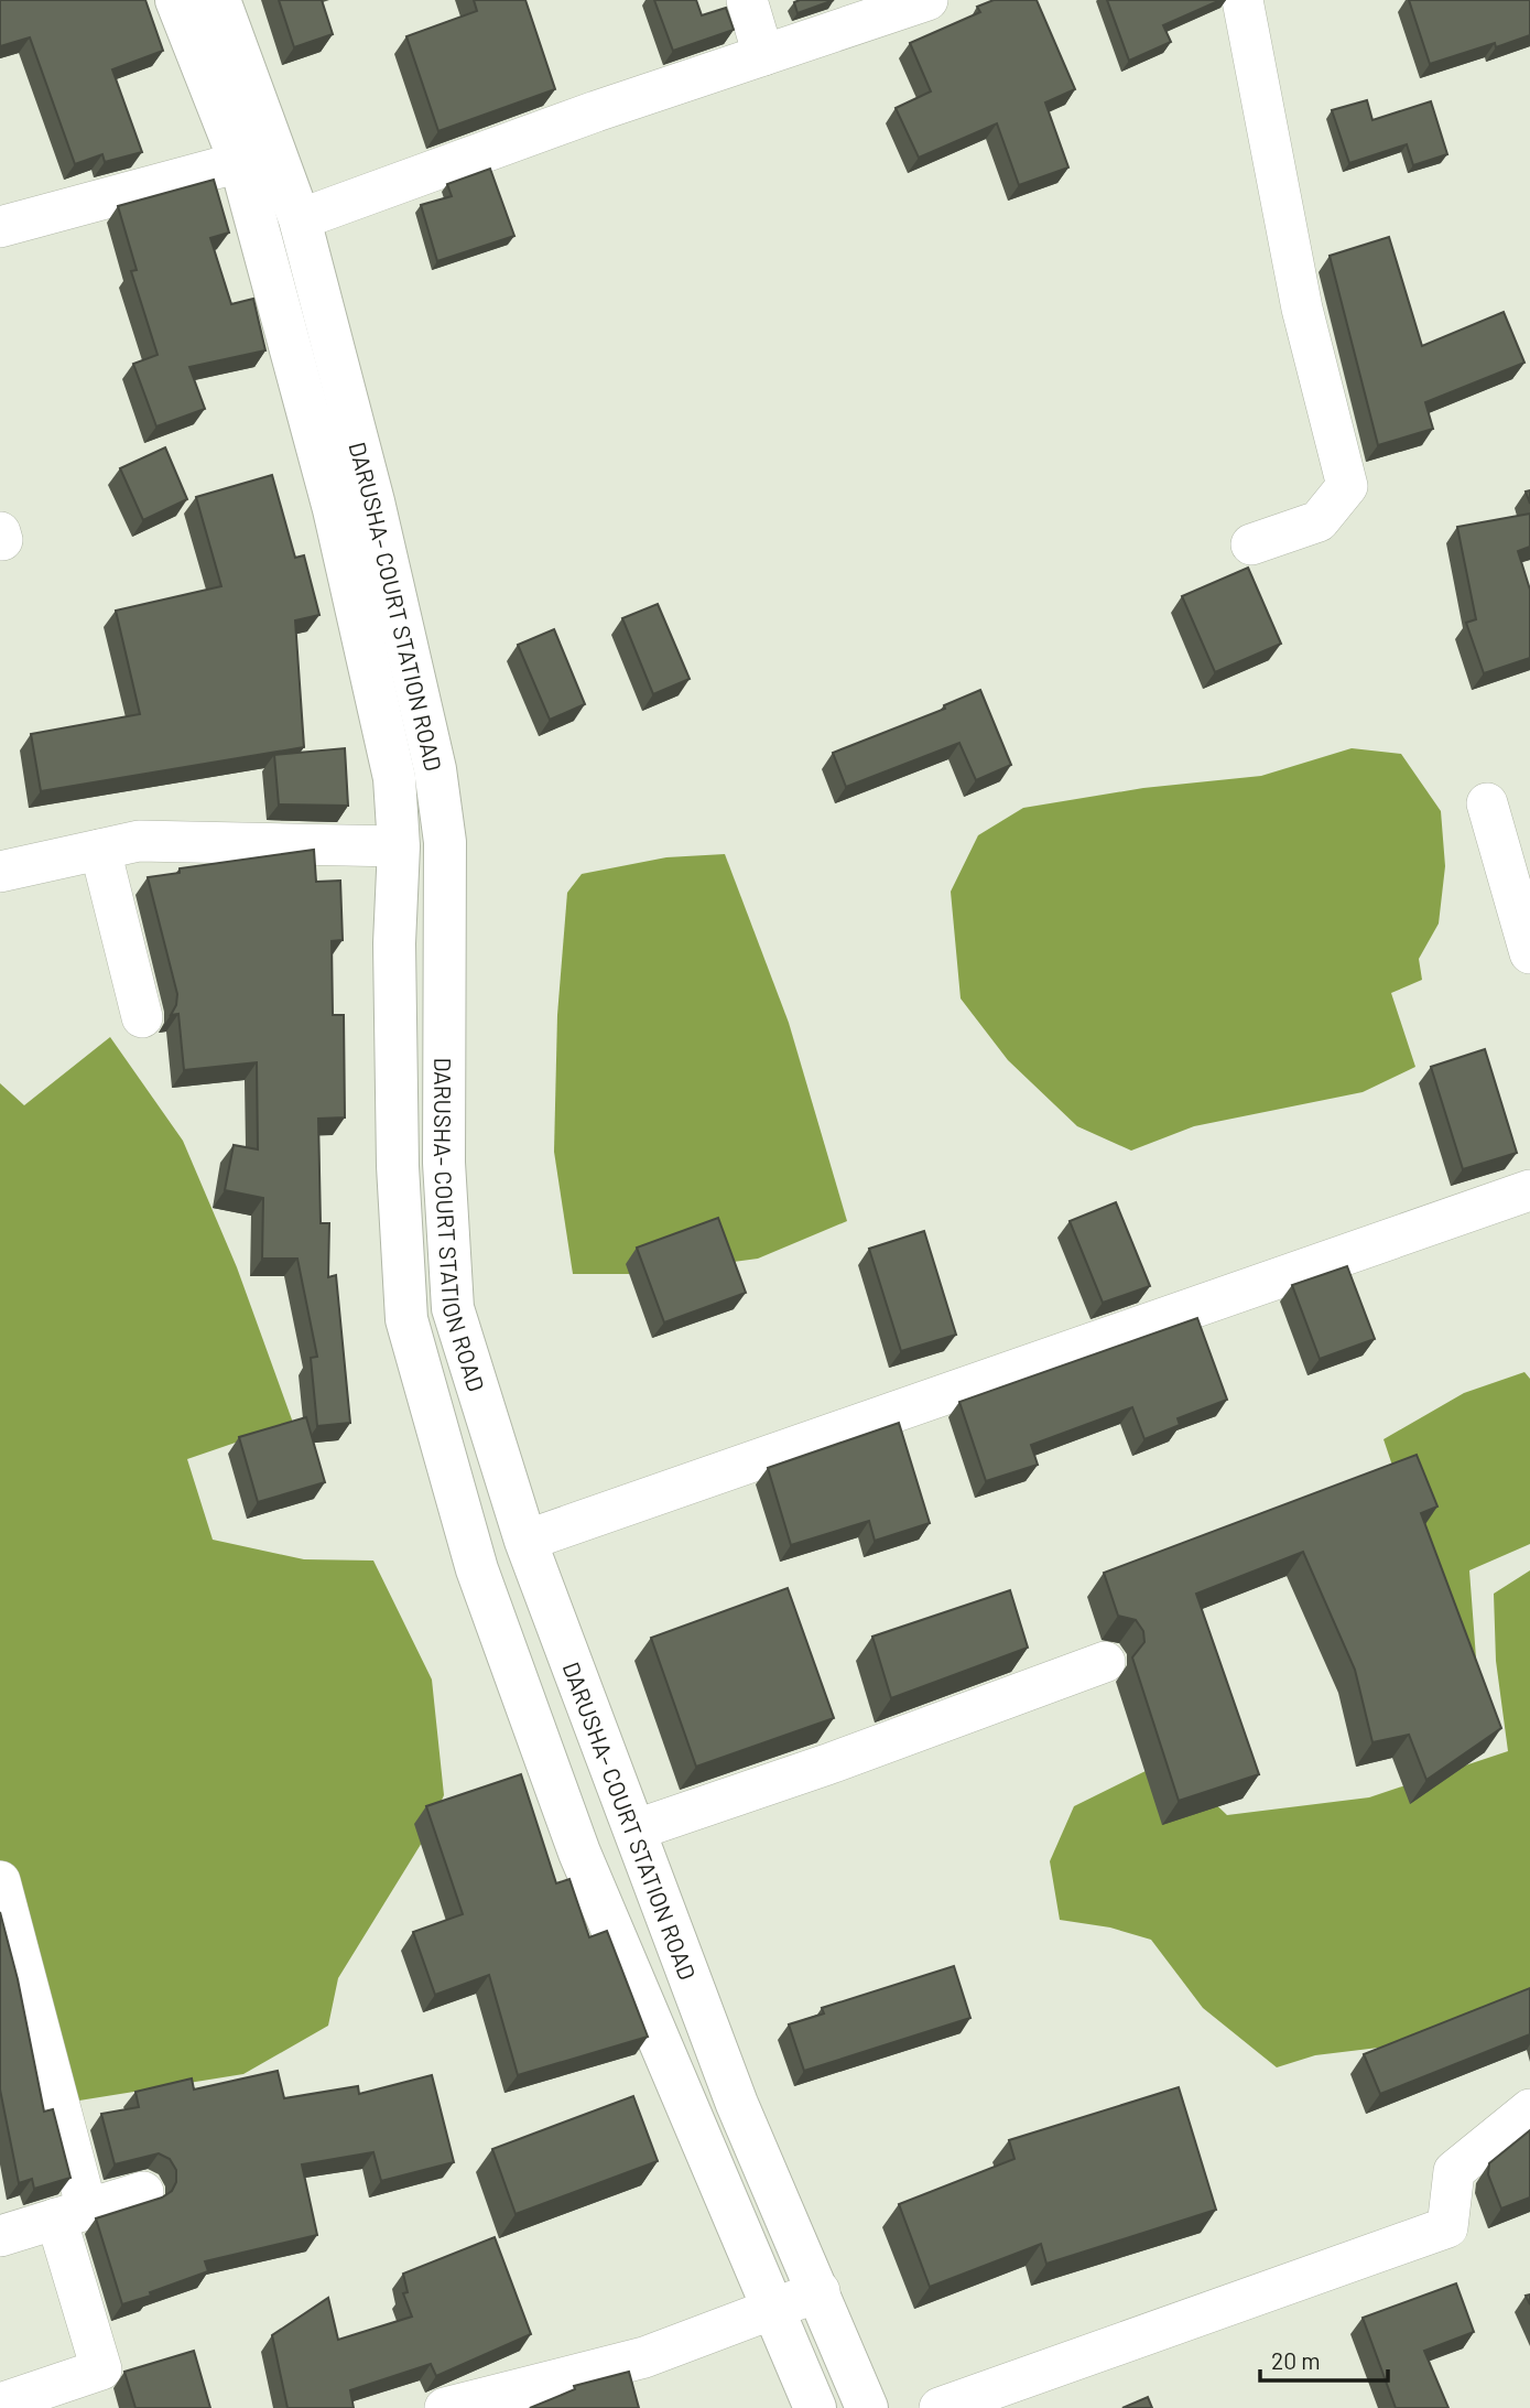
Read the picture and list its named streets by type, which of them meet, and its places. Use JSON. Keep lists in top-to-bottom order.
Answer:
{
  "streets": {
    "street": ["DARUSHA- COURT STATION ROAD"]
  },
  "scale_bar": "20 m"
}
